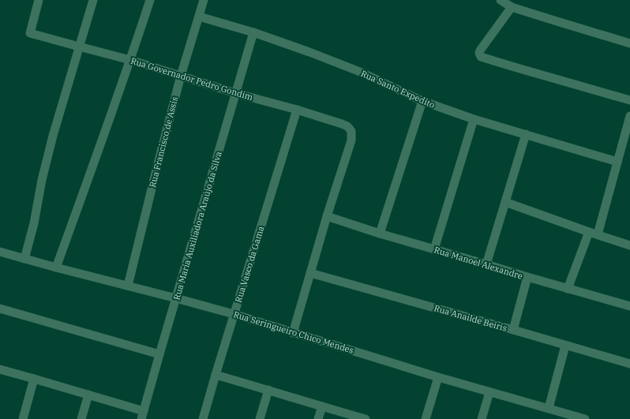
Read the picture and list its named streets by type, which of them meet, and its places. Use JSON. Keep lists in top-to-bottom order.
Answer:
{
  "streets": {
    "street": [
      "Rua Governador Pedro Gondim",
      "Rua Santo Expedito",
      "Rua Francisco de Assis",
      "Rua Maria Auxiliadora Araújo da Silva",
      "Rua Manoel Alexandre",
      "Rua Vasco da Gama",
      "Rua Anailde Beiris",
      "Rua Seringueiro Chico Mendes"
    ]
  },
  "crossings": [
    ["Rua Governador Pedro Gondim", "Rua Francisco de Assis"],
    ["Rua Governador Pedro Gondim", "Rua Maria Auxiliadora Araújo da Silva"],
    ["Rua Governador Pedro Gondim", "Rua Manoel Alexandre"],
    ["Rua Governador Pedro Gondim", "Rua Vasco da Gama"],
    ["Rua Santo Expedito", "Rua Francisco de Assis"],
    ["Rua Santo Expedito", "Rua Maria Auxiliadora Araújo da Silva"],
    ["Rua Francisco de Assis", "Rua Seringueiro Chico Mendes"],
    ["Rua Maria Auxiliadora Araújo da Silva", "Rua Seringueiro Chico Mendes"],
    ["Rua Vasco da Gama", "Rua Seringueiro Chico Mendes"]
  ]
}
